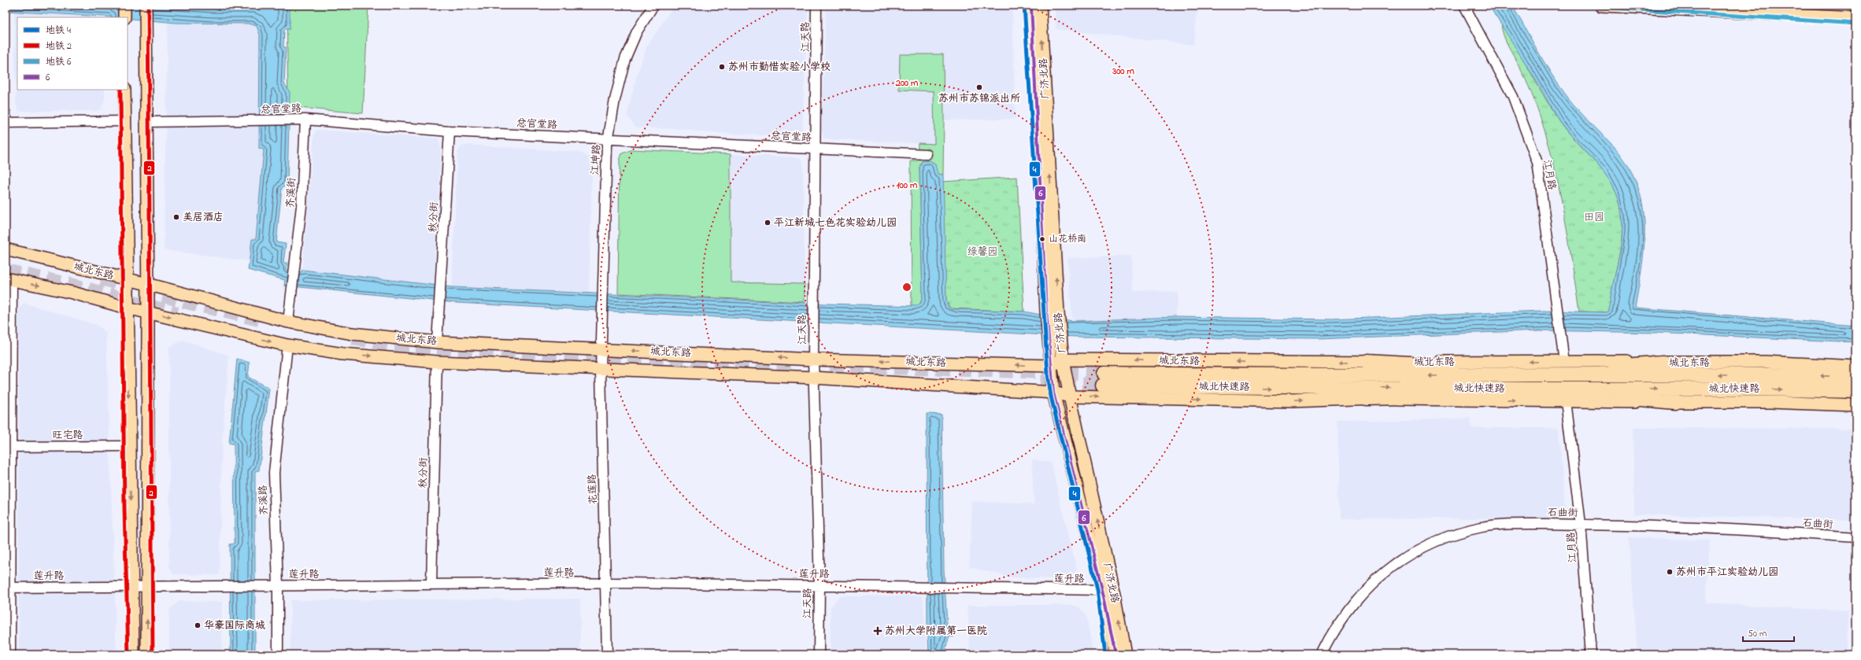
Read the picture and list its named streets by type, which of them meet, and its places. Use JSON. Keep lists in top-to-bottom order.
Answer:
{
  "streets": {
    "highway": ["城北快速路"],
    "main road": ["广济北路", "城北东路"],
    "street": [
      "江天路",
      "总官堂路",
      "江坤路",
      "江月路",
      "齐溪街",
      "秋分街",
      "旺宅路",
      "花莲路",
      "齐溪路",
      "石曲街",
      "莲升路"
    ]
  },
  "crossings": [
    ["江天路", "总官堂路"],
    ["江天路", "城北东路"],
    ["江天路", "莲升路"],
    ["广济北路", "城北东路"],
    ["广济北路", "莲升路"],
    ["总官堂路", "江坤路"],
    ["总官堂路", "齐溪街"],
    ["总官堂路", "秋分街"],
    ["江坤路", "花莲路"],
    ["江月路", "城北东路"],
    ["江月路", "石曲街"],
    ["齐溪街", "城北东路"],
    ["秋分街", "城北东路"],
    ["秋分街", "莲升路"],
    ["城北东路", "花莲路"],
    ["城北东路", "齐溪路"],
    ["花莲路", "莲升路"],
    ["齐溪路", "莲升路"]
  ],
  "parks": ["田园", "绿馨园"],
  "places": {
    "other": [
      "苏州市勤惜实验小学校",
      "苏州市苏锦派出所",
      "美居酒店",
      "平江新城七色花实验幼儿园",
      "山花桥南",
      "苏州市平江实验幼儿园",
      "华豪国际商城"
    ],
    "health": ["苏州大学附属第一医院"]
  },
  "lines": [
    "metro line 4",
    "metro line 2",
    "metro line 6",
    "transit line 6"
  ],
  "legend": [
    "地铁 4",
    "地铁 2",
    "地铁 6",
    "6"
  ],
  "scale_bar": "50 m",
  "rings": ["300 m", "200 m", "100 m"]
}
